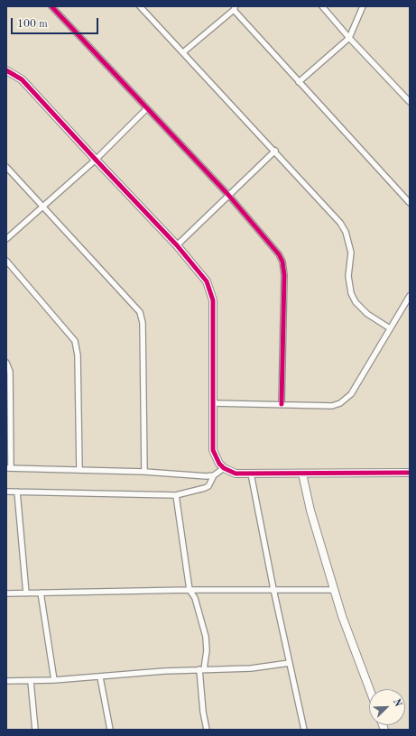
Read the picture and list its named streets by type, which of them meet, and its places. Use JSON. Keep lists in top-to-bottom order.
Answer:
{
  "scale_bar": "100 m",
  "north": "top right"
}
